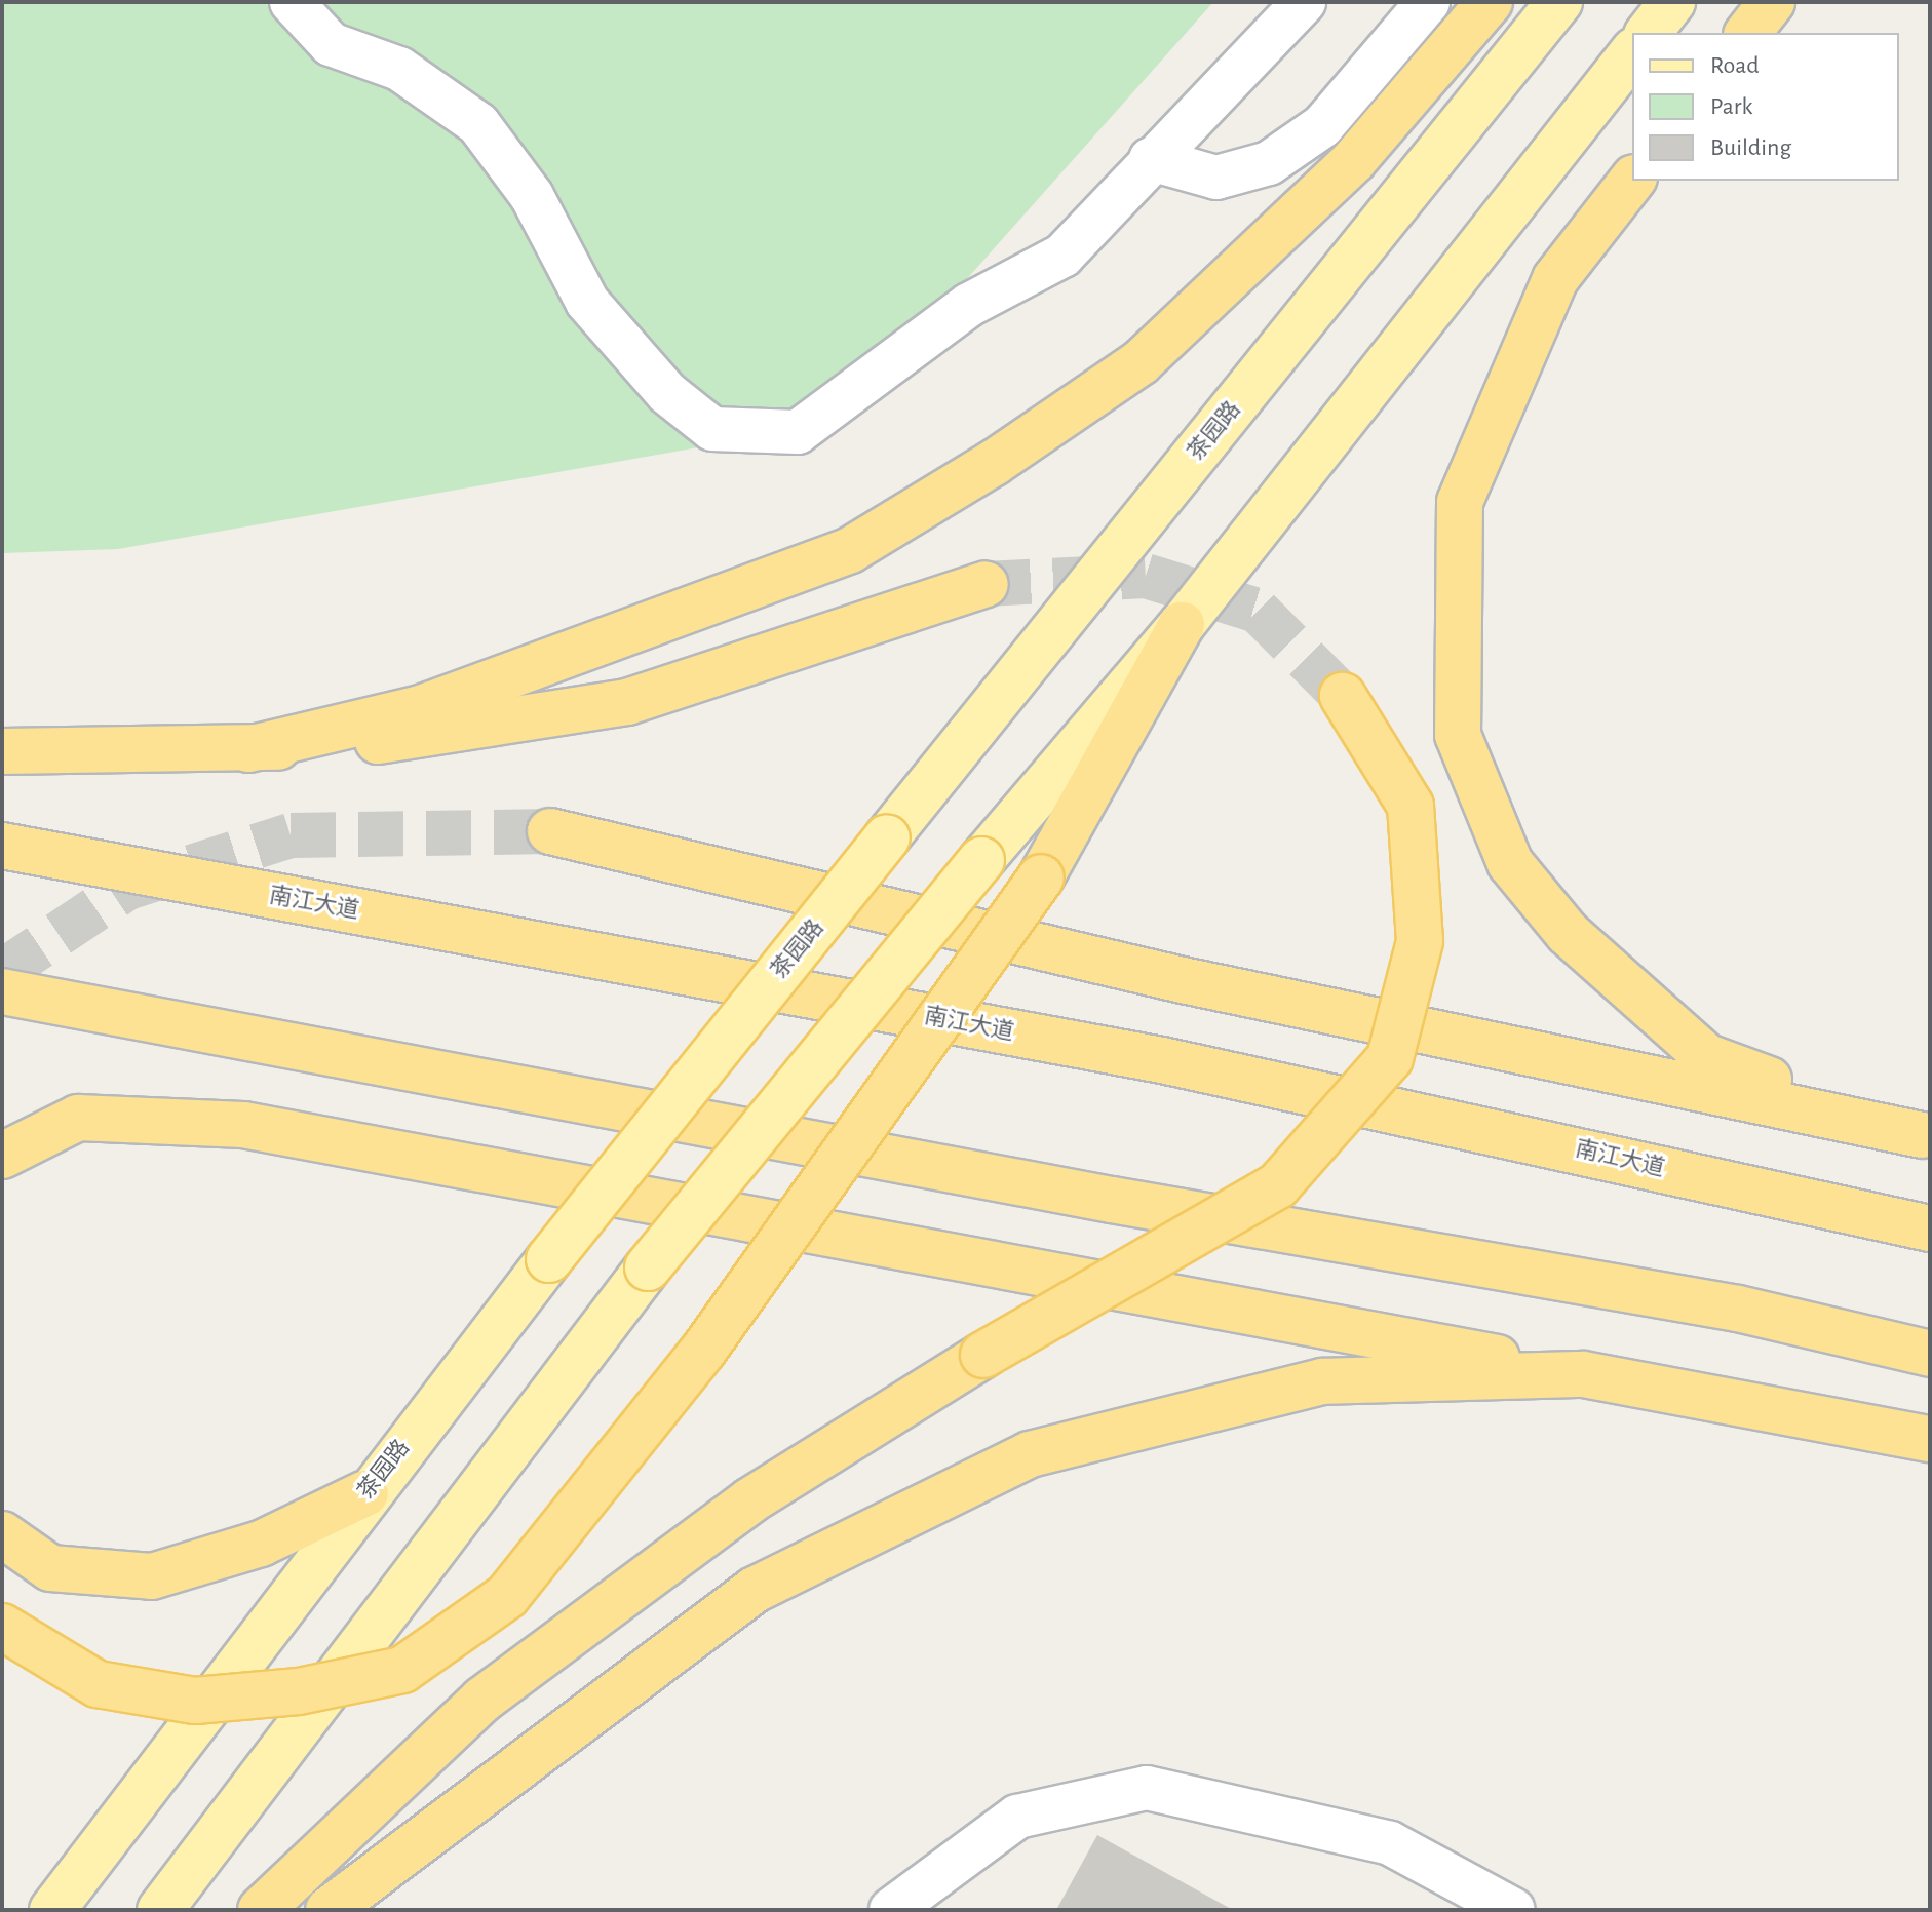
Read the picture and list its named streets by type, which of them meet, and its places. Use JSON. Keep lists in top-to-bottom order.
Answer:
{
  "streets": {
    "highway": ["南江大道"],
    "main road": ["茶园路"]
  },
  "legend": ["Road", "Park", "Building"]
}
